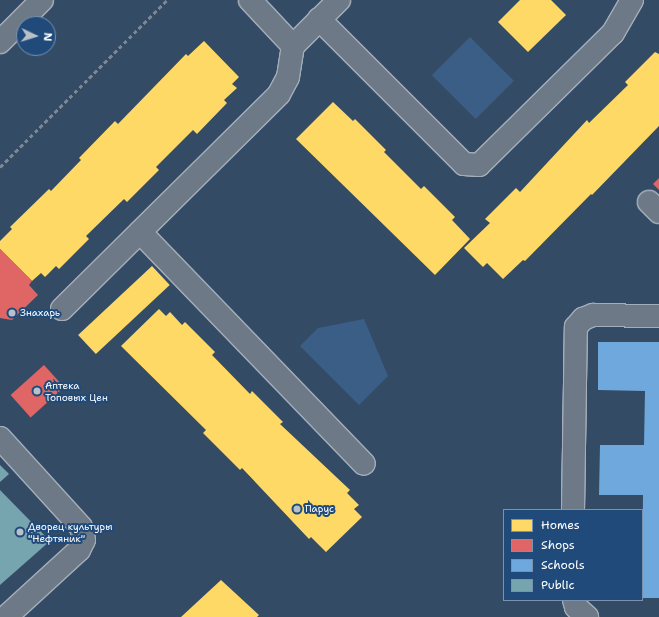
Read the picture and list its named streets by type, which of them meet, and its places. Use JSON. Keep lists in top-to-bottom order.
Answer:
{
  "places": [
    "Знахарь",
    "Аптека Топовых Цен",
    "Парус",
    "Дворец культуры \"Нефтяник\""
  ],
  "legend": [
    "Homes",
    "Shops",
    "Schools",
    "Public"
  ],
  "north": "right"
}
